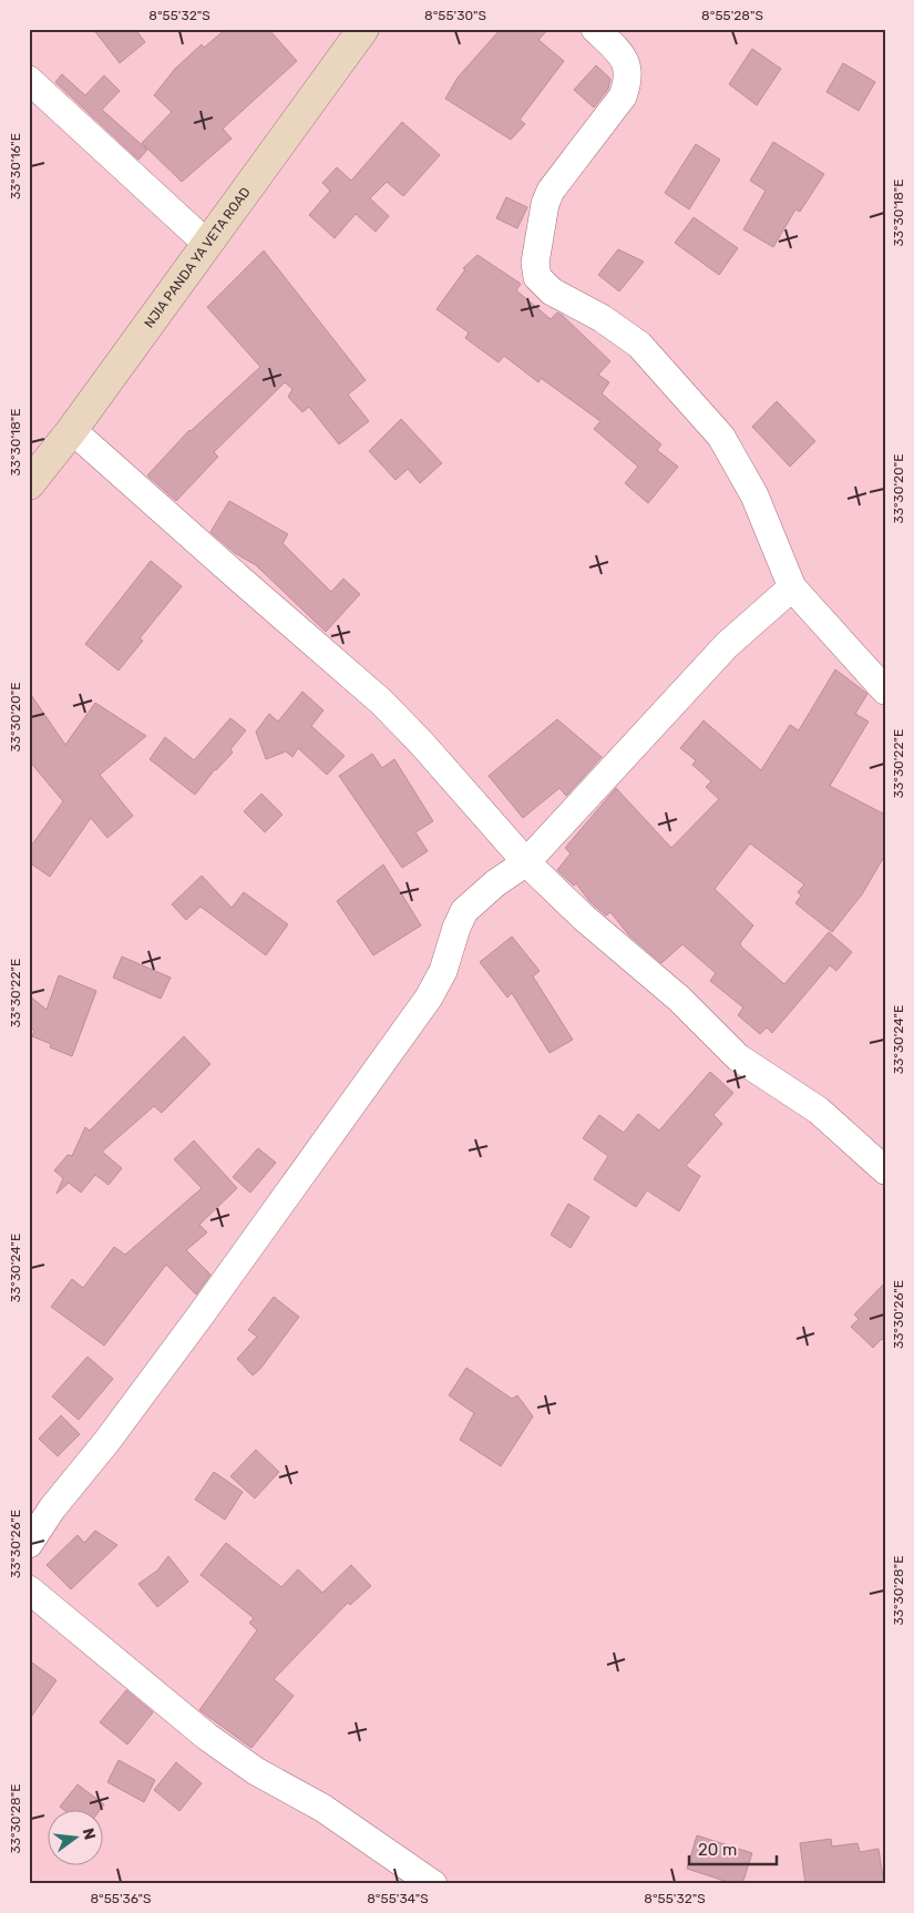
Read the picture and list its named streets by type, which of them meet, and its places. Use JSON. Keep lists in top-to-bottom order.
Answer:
{
  "streets": {
    "street": ["NJIA PANDA YA VETA ROAD"]
  },
  "scale_bar": "20 m",
  "north": "right",
  "coordinates": [
    "8°55'32\"S",
    "8°55'30\"S",
    "8°55'28\"S",
    "33°30'16\"E",
    "33°30'18\"E",
    "33°30'20\"E",
    "33°30'22\"E",
    "33°30'24\"E",
    "33°30'26\"E",
    "33°30'28\"E",
    "8°55'36\"S",
    "8°55'34\"S"
  ]
}
